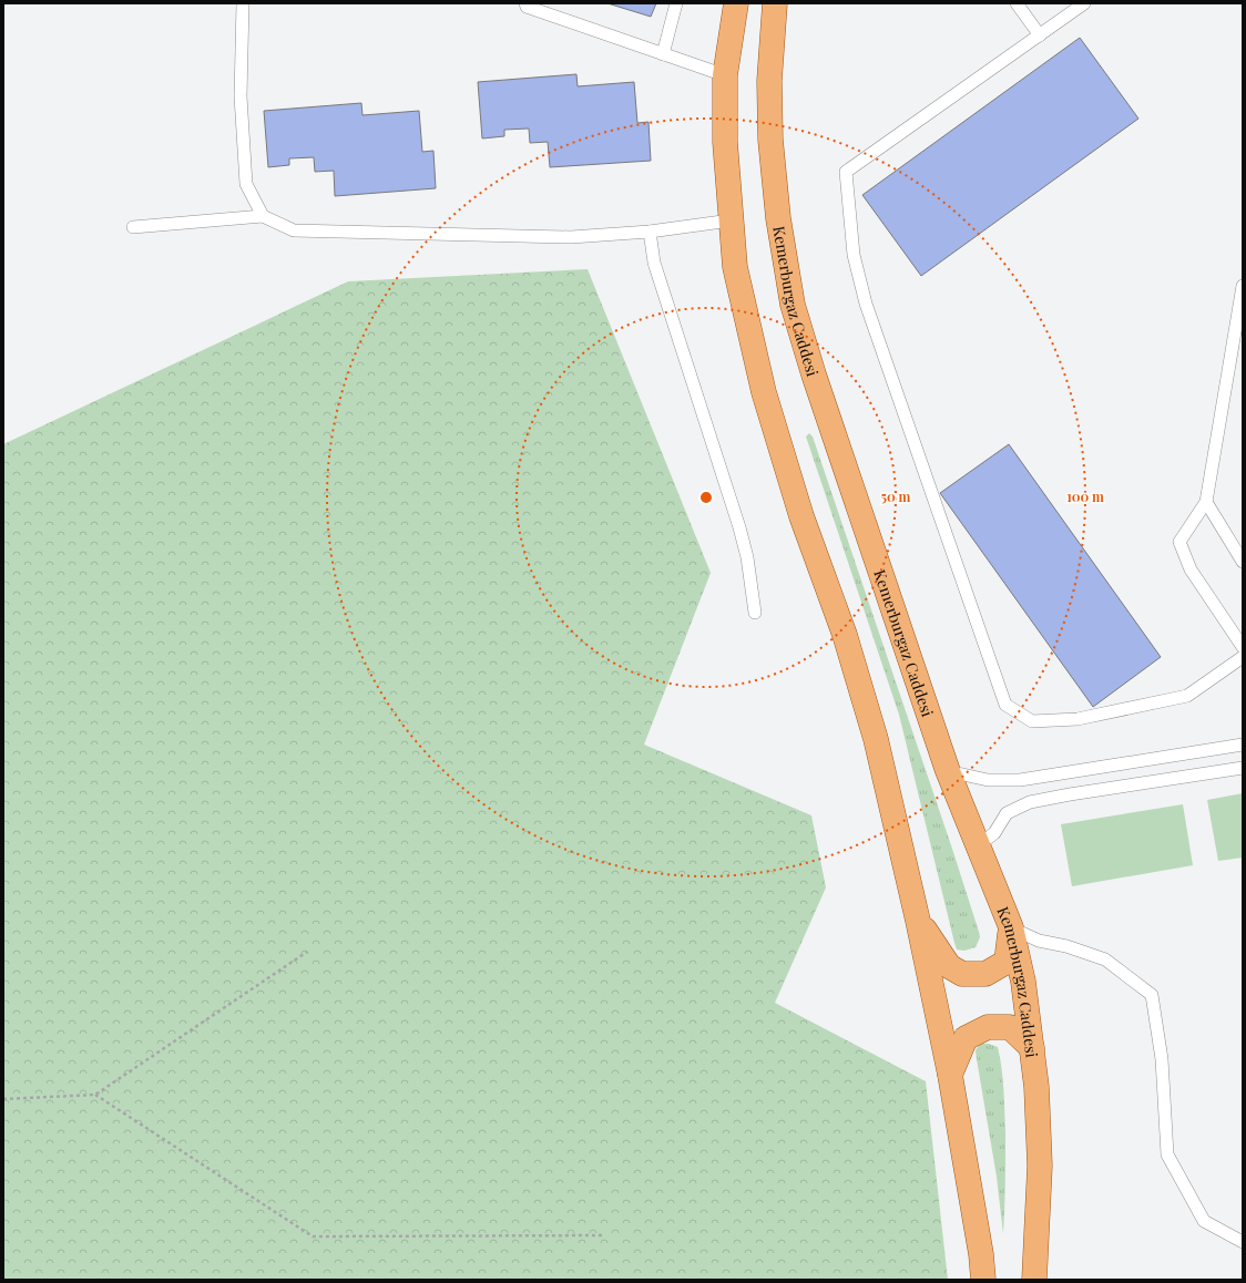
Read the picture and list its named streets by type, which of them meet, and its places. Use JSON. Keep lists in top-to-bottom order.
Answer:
{
  "streets": {
    "main road": ["Kemerburgaz Caddesi"]
  },
  "rings": ["50 m", "100 m"]
}
